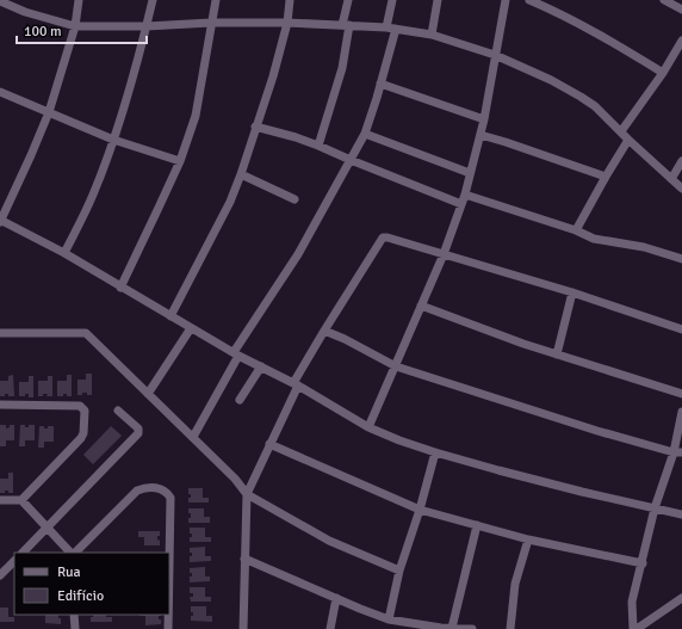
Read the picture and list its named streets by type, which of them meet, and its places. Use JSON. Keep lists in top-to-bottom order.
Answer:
{
  "legend": ["Rua", "Edifício"],
  "scale_bar": "100 m"
}
